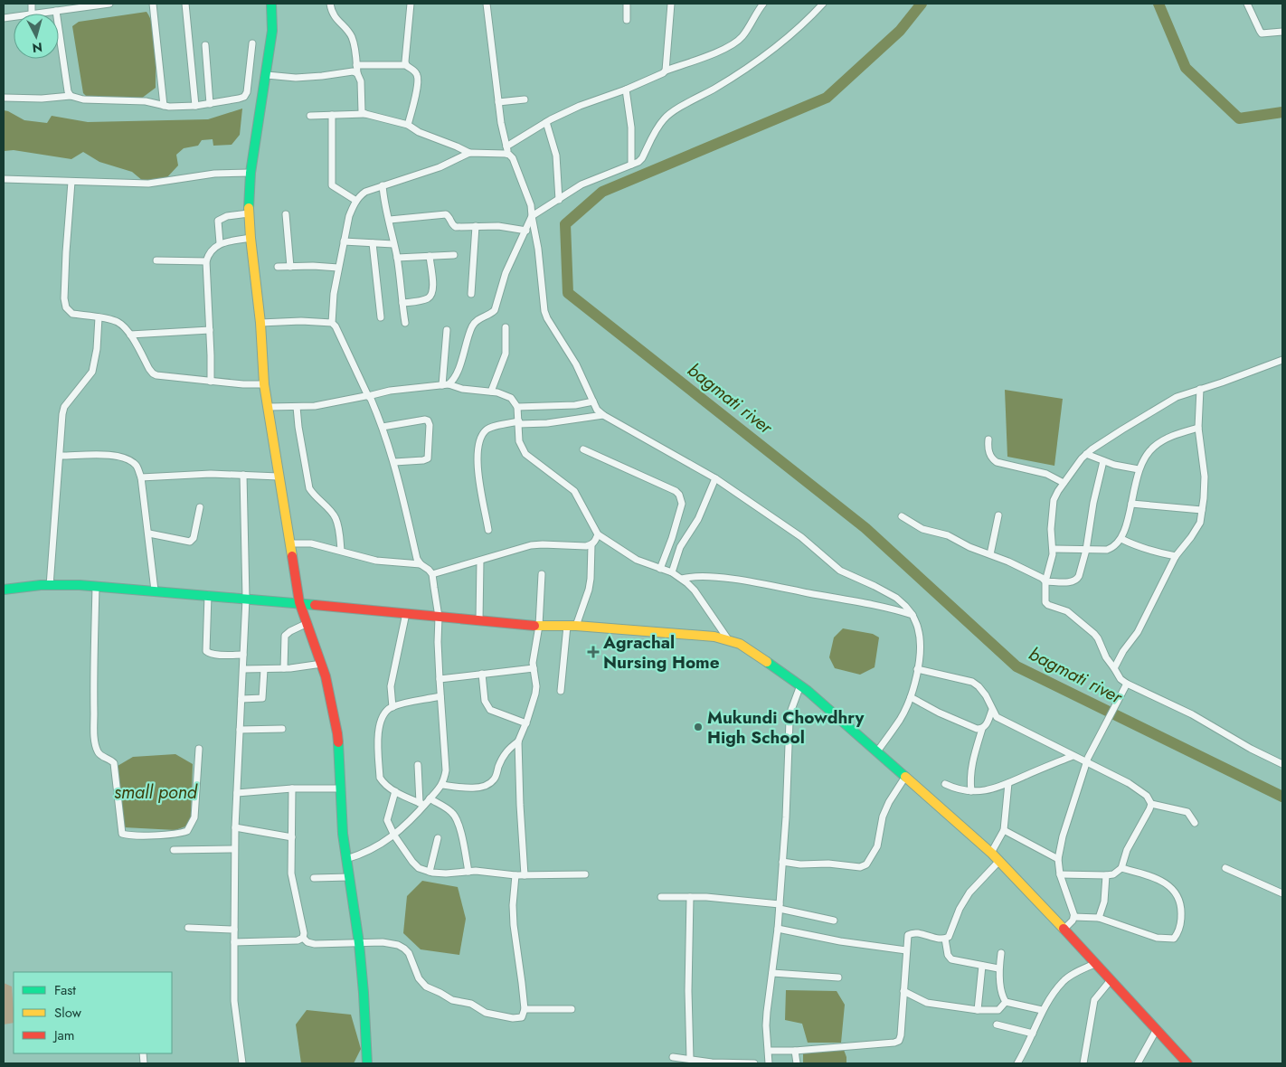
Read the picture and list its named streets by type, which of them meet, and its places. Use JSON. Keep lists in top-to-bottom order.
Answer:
{
  "water": ["bagmati river", "small pond"],
  "places": {
    "health": ["Agrachal Nursing Home"],
    "other": ["Mukundi Chowdhry High School"]
  },
  "legend": ["Fast", "Slow", "Jam"],
  "north": "bottom"
}
